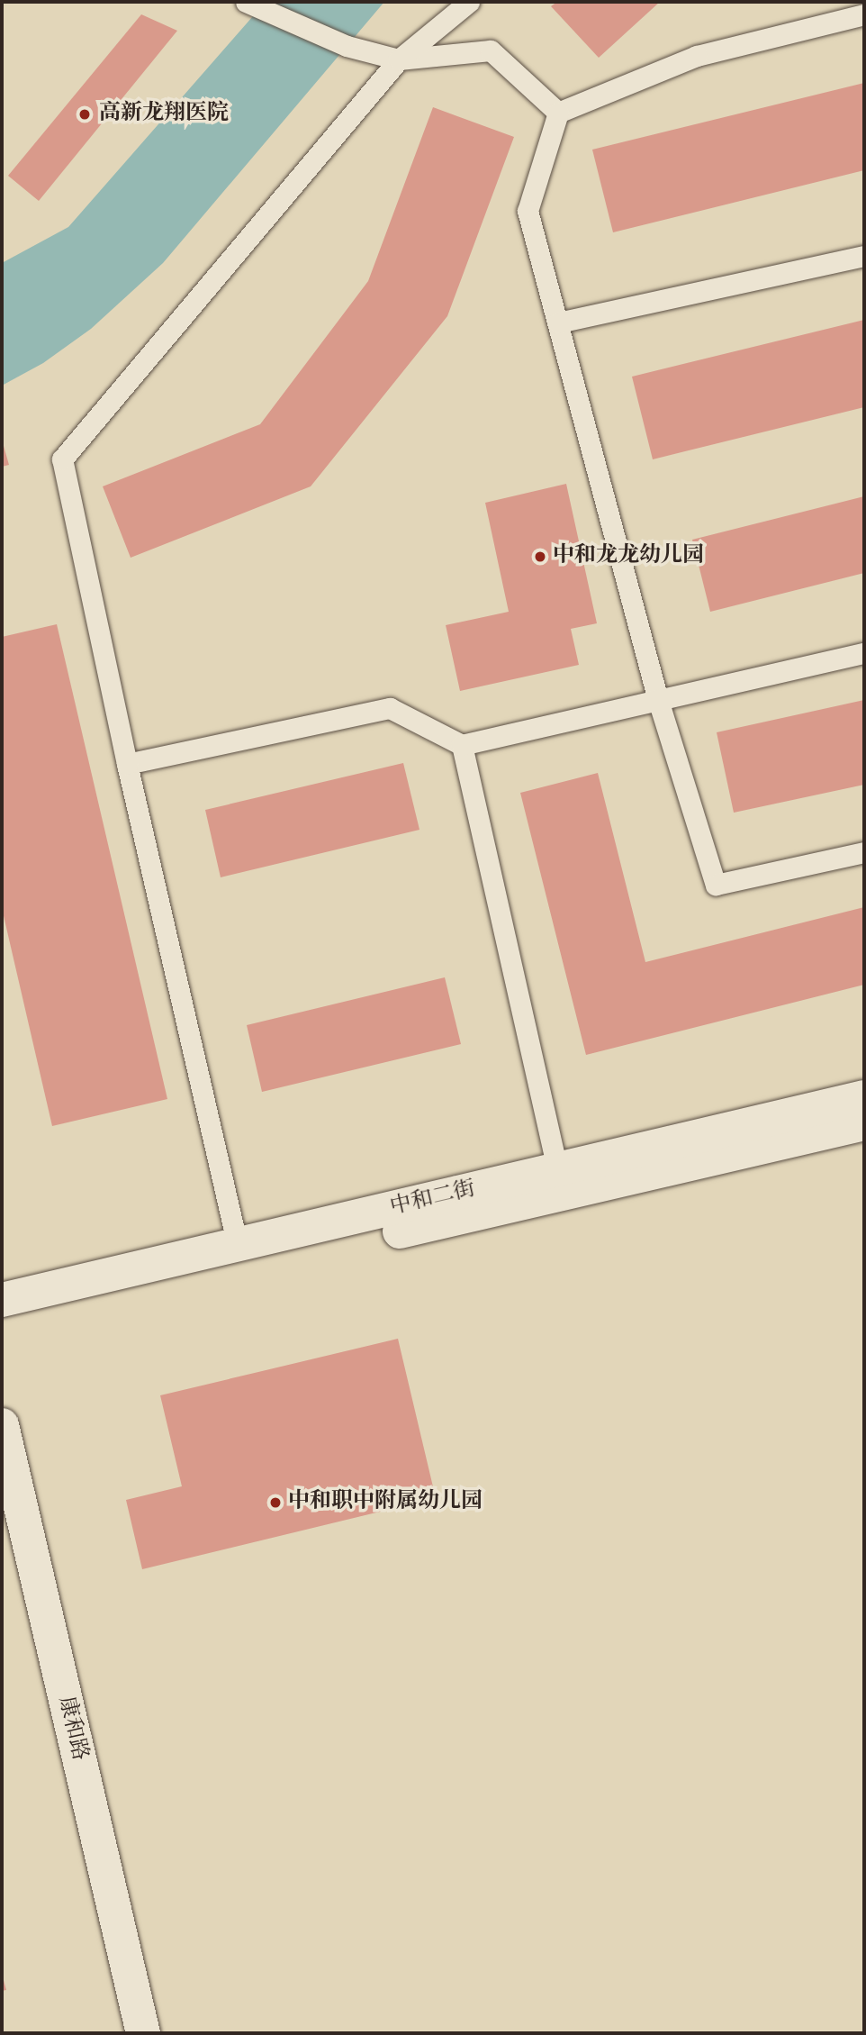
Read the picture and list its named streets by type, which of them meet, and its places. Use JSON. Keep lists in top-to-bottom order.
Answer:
{
  "streets": {
    "street": ["中和二街", "康和路"]
  },
  "places": ["高新龙翔医院", "中和龙龙幼儿园", "中和职中附属幼儿园"]
}
